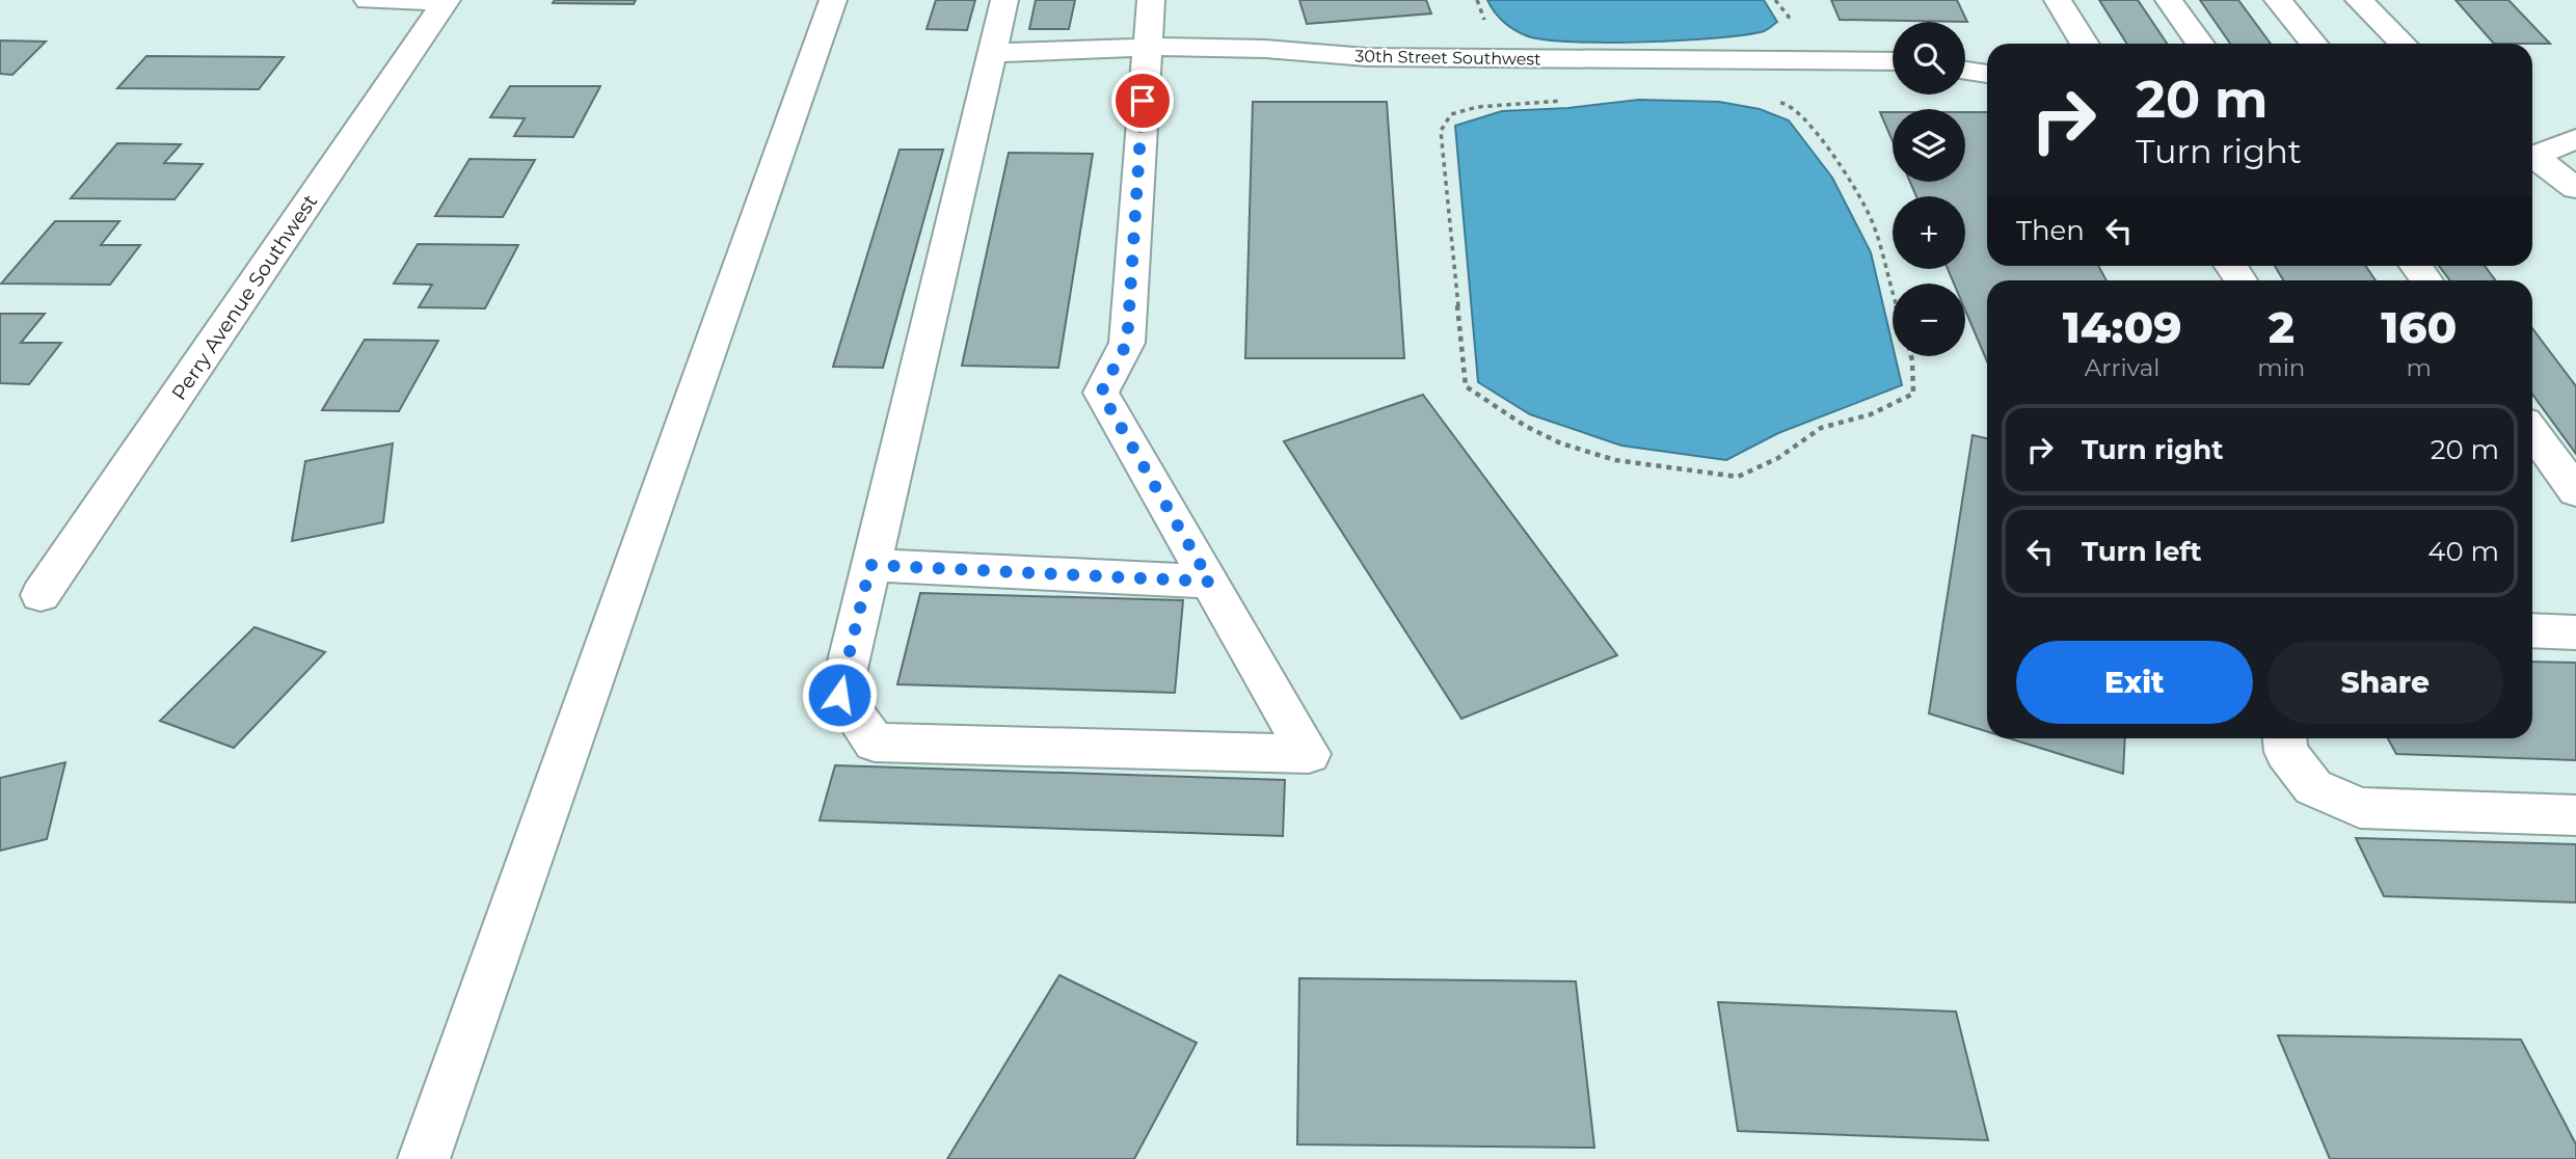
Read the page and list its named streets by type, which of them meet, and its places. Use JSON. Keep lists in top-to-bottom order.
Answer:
{
  "streets": {
    "street": ["30th Street Southwest", "Perry Avenue Southwest"]
  },
  "page": {
    "map_buttons": ["+", "−"],
    "turn": ["20 m", "Turn right"],
    "then": "Then",
    "eta": [
      "14:09",
      "Arrival",
      "2",
      "min",
      "160",
      "m"
    ],
    "list": [
      {
        "name": "Turn right",
        "value": "20 m"
      },
      {
        "name": "Turn left",
        "value": "40 m"
      }
    ],
    "buttons": ["Exit", "Share"]
  }
}
